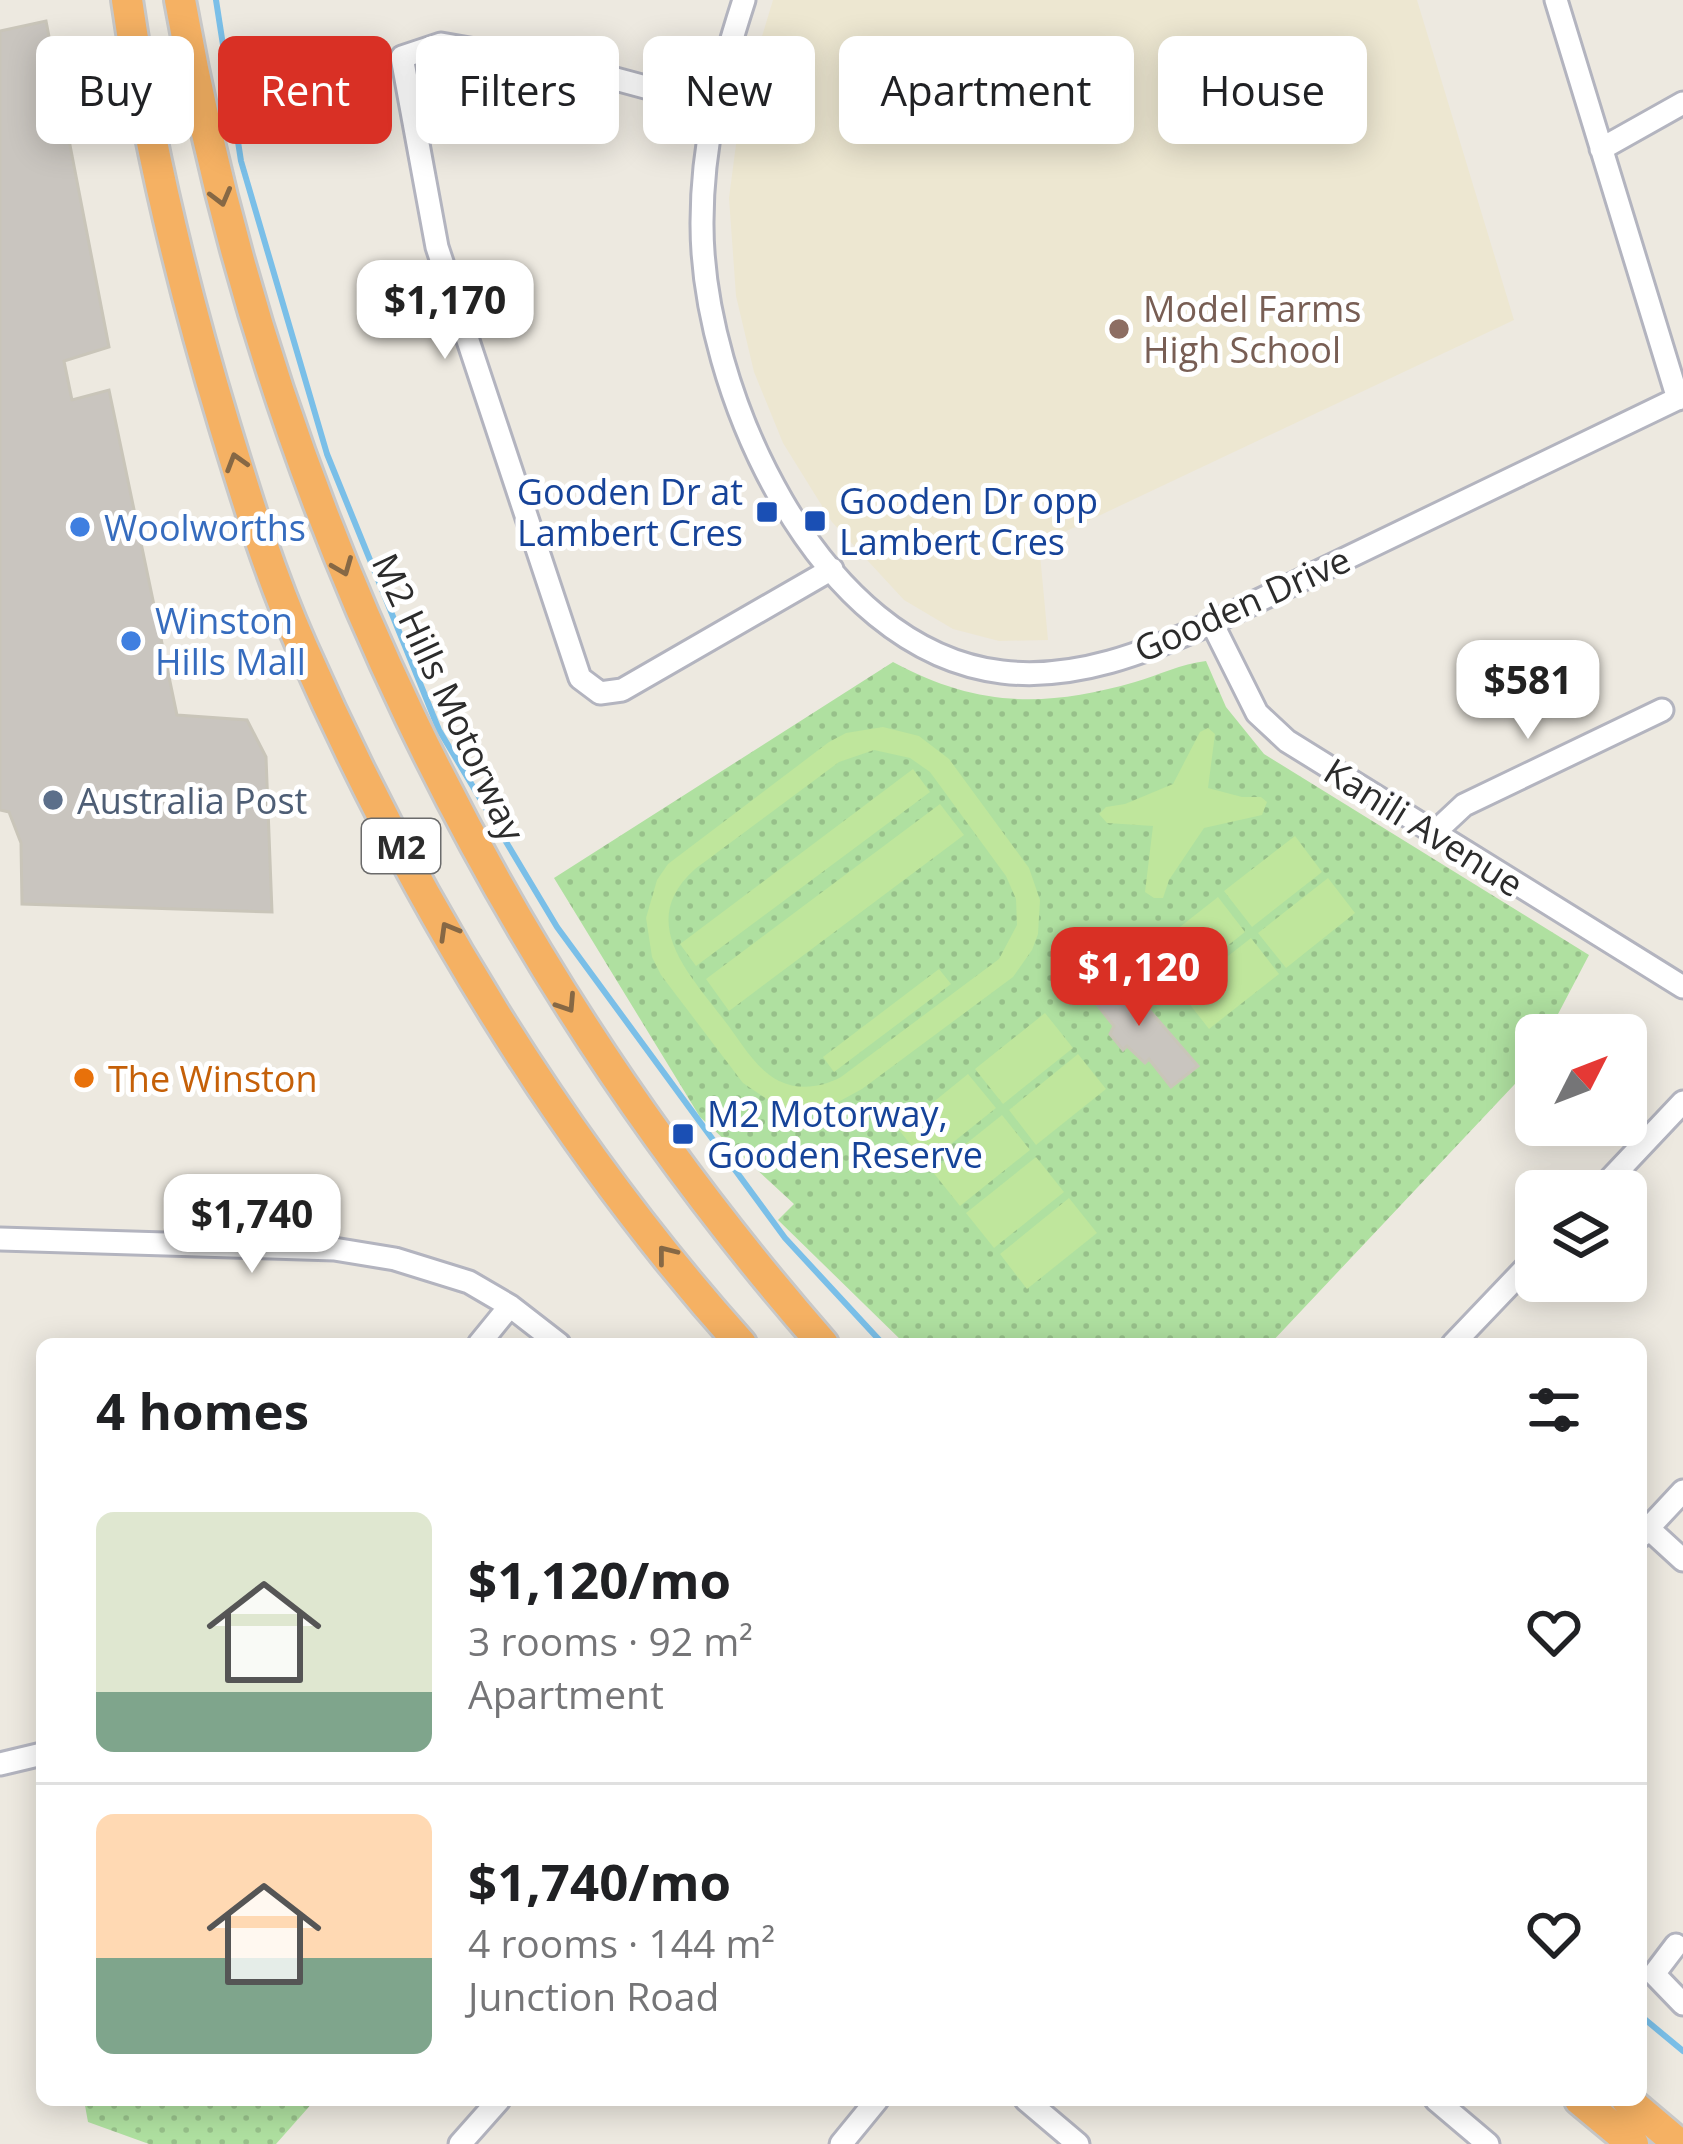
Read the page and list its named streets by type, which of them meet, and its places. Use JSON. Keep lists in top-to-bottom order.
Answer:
{
  "streets": {
    "highway": ["M2 Hills Motorway", "M2"],
    "street": ["Gooden Drive", "Kanili Avenue"]
  },
  "crossings": [
    ["Gooden Drive", "Kanili Avenue"]
  ],
  "places": {
    "other": [
      "Model Farms High School",
      "Woolworths",
      "Winston Hills Mall",
      "Australia Post",
      "The Winston"
    ],
    "transit": ["Gooden Dr at Lambert Cres", "Gooden Dr opp Lambert Cres", "M2 Motorway, Gooden Reserve"]
  },
  "north": "top right",
  "page": {
    "chip": [
      "Buy",
      "Rent",
      "Filters",
      "New",
      "Apartment",
      "House"
    ],
    "price": [
      "$1,170",
      "$581",
      "$1,120",
      "$1,740"
    ],
    "heading": "4 homes",
    "list": [
      {
        "name": "$1,120/mo",
        "note": "3 rooms · 92 m² · Apartment"
      },
      {
        "name": "$1,740/mo",
        "note": "4 rooms · 144 m² · Junction Road"
      }
    ]
  }
}
